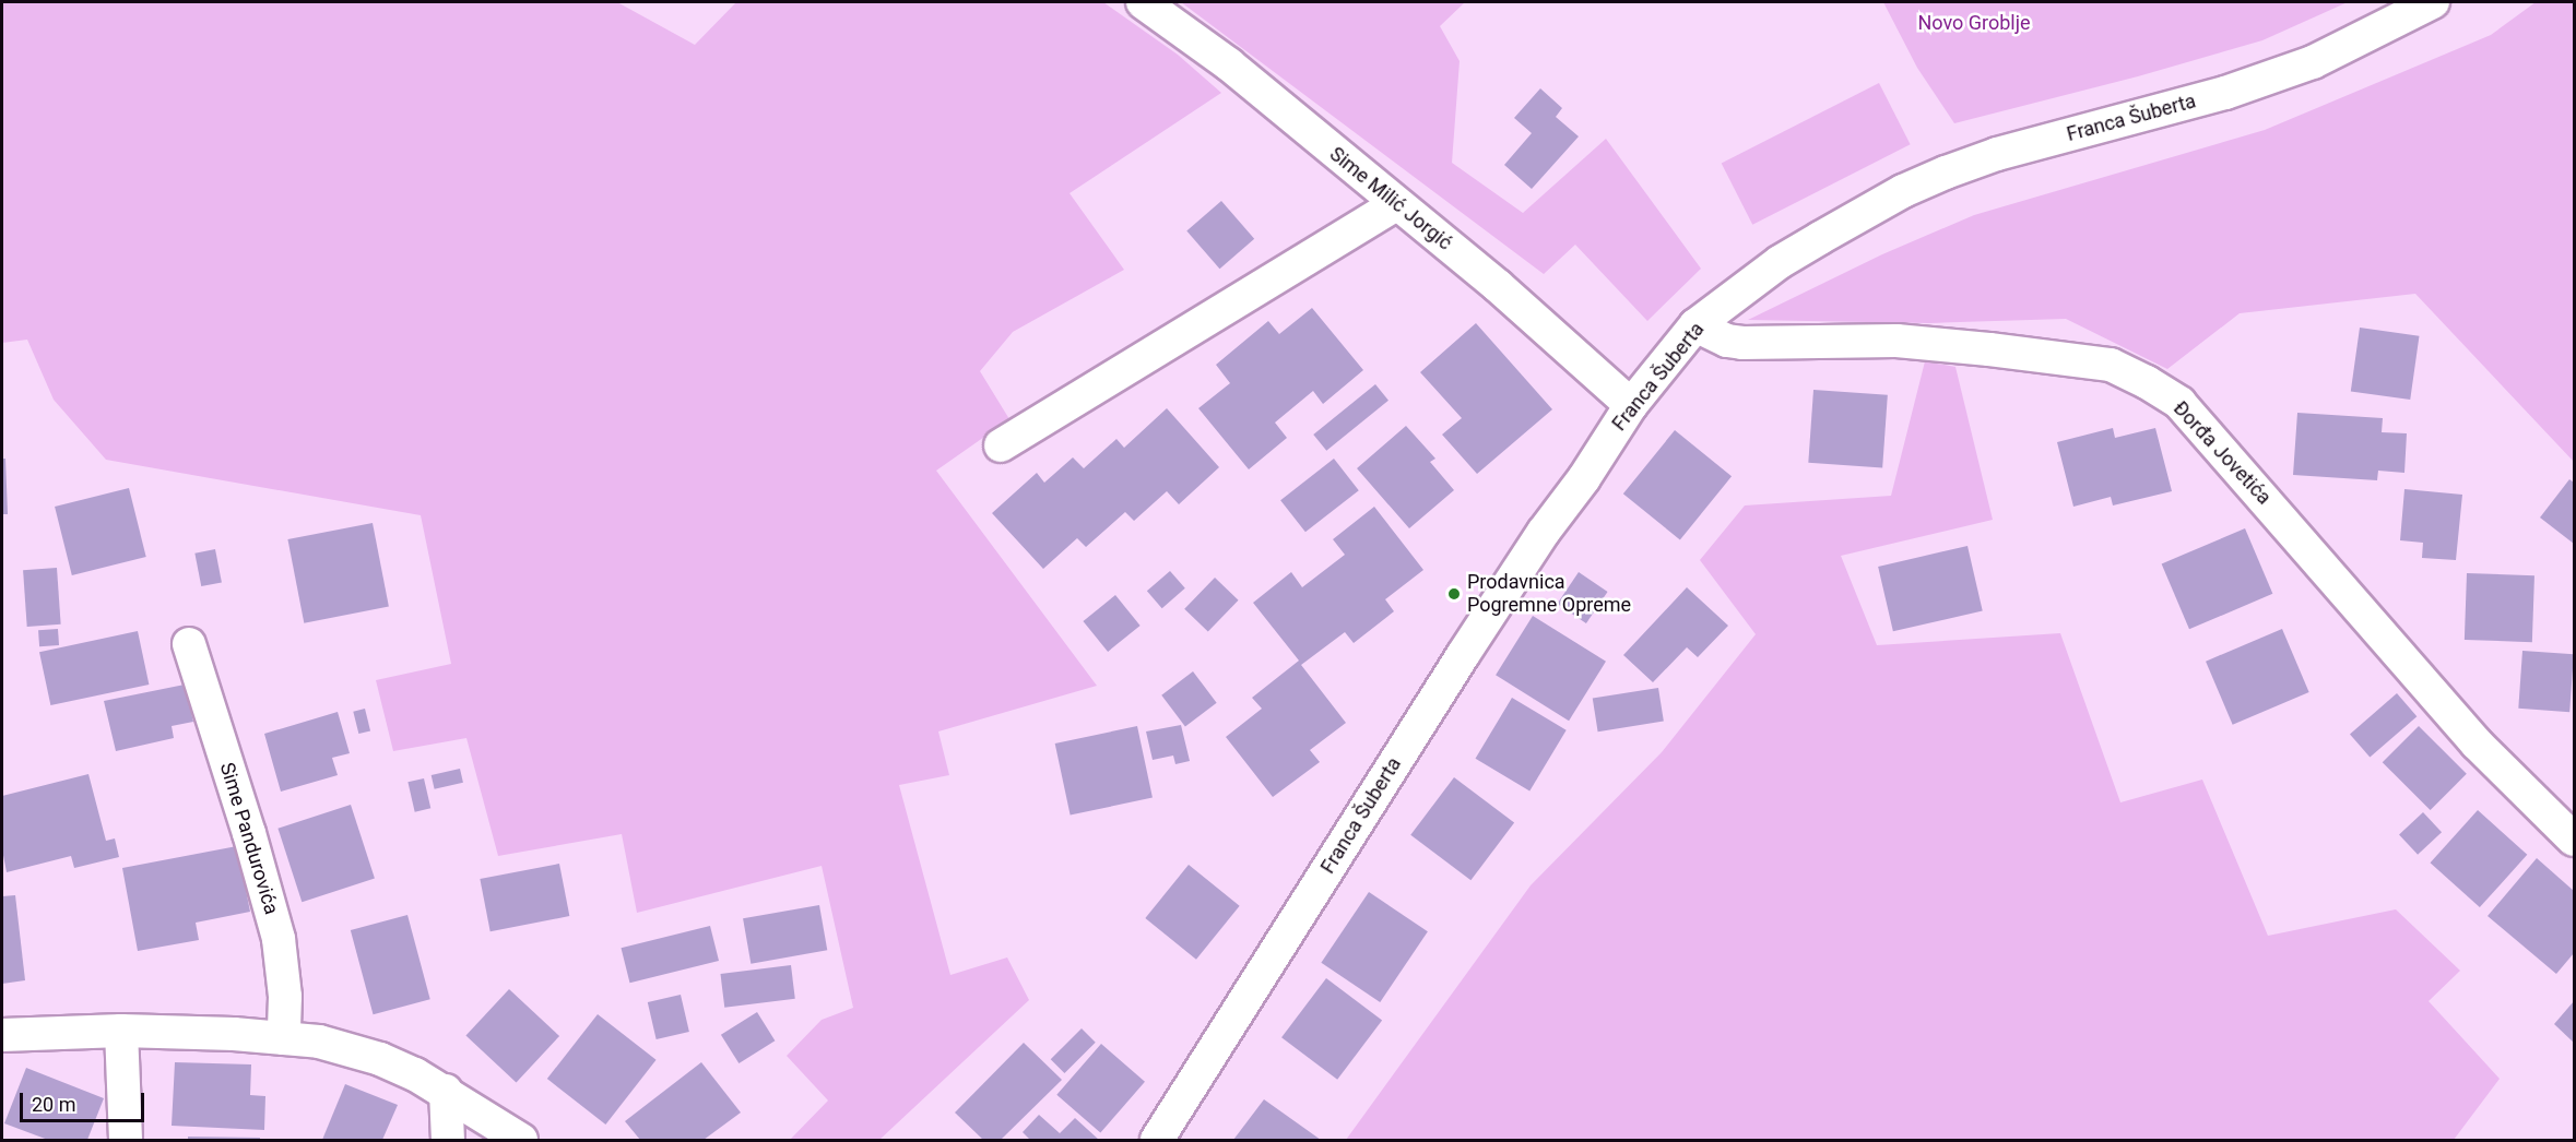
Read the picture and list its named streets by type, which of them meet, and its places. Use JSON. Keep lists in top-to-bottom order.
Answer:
{
  "streets": {
    "street": [
      "Franca Šuberta",
      "Sime Milić Jorgić",
      "Đorđa Jovetića",
      "Sime Pandurovića"
    ]
  },
  "crossings": [
    ["Franca Šuberta", "Sime Milić Jorgić"],
    ["Franca Šuberta", "Đorđa Jovetića"]
  ],
  "parks": ["Novo Groblje"],
  "places": ["Prodavnica Pogremne Opreme"],
  "scale_bar": "20 m"
}
